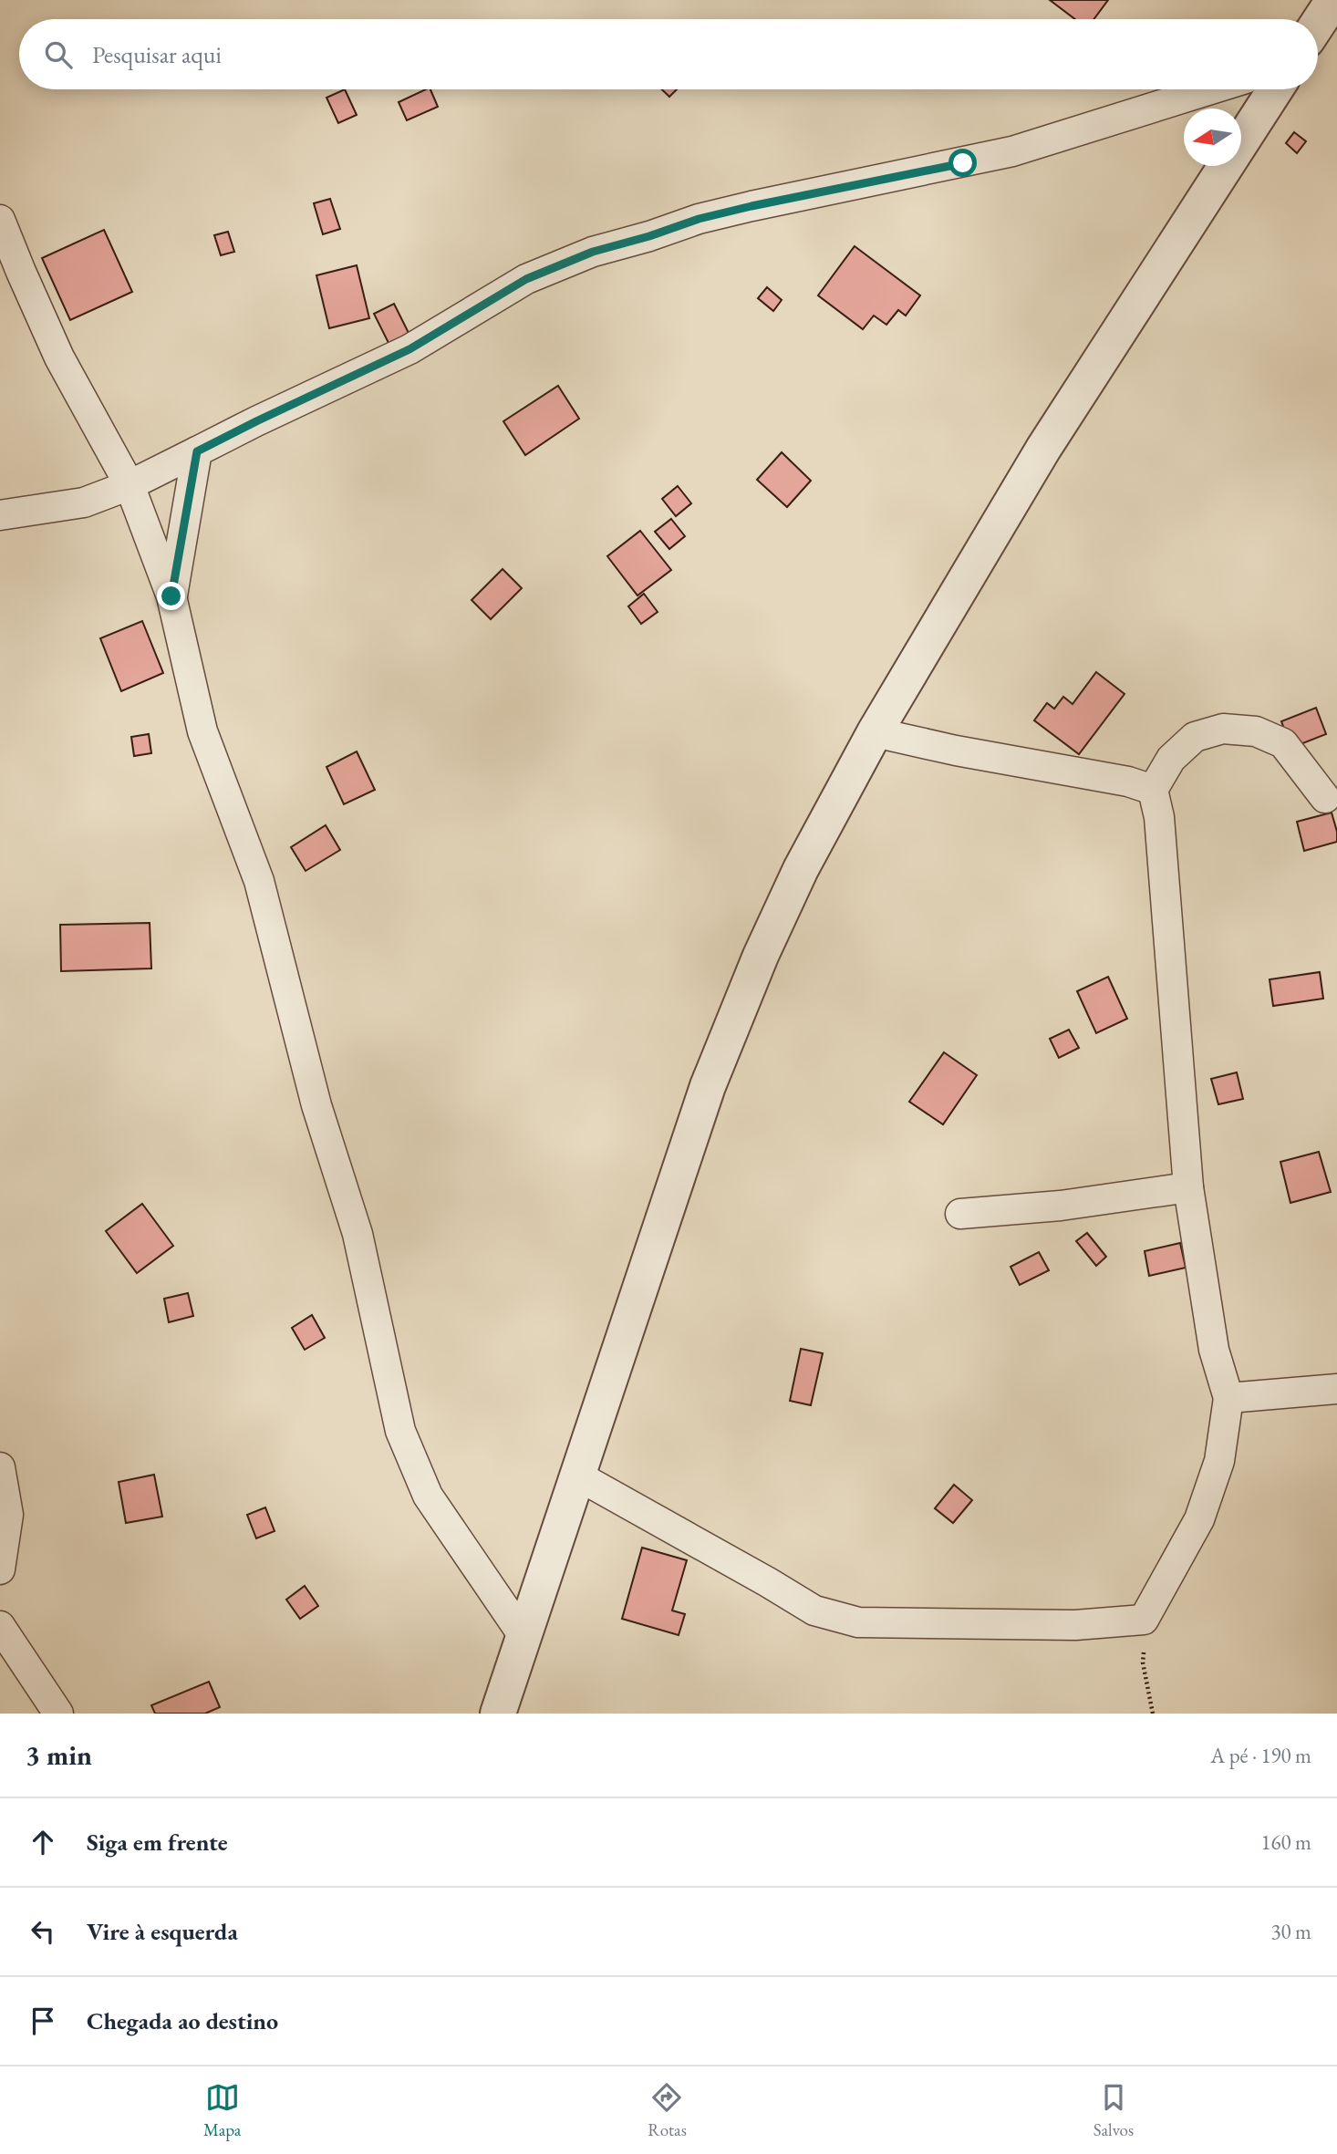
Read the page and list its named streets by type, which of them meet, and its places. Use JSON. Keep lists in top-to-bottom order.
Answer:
{
  "north": "left",
  "page": {
    "search": "Pesquisar aqui",
    "heading": ["3 min", "A pé · 190 m"],
    "list": [
      ["Siga em frente", "160 m"],
      ["Vire à esquerda", "30 m"],
      "Chegada ao destino"
    ],
    "nav": ["Mapa", "Rotas", "Salvos"]
  }
}
